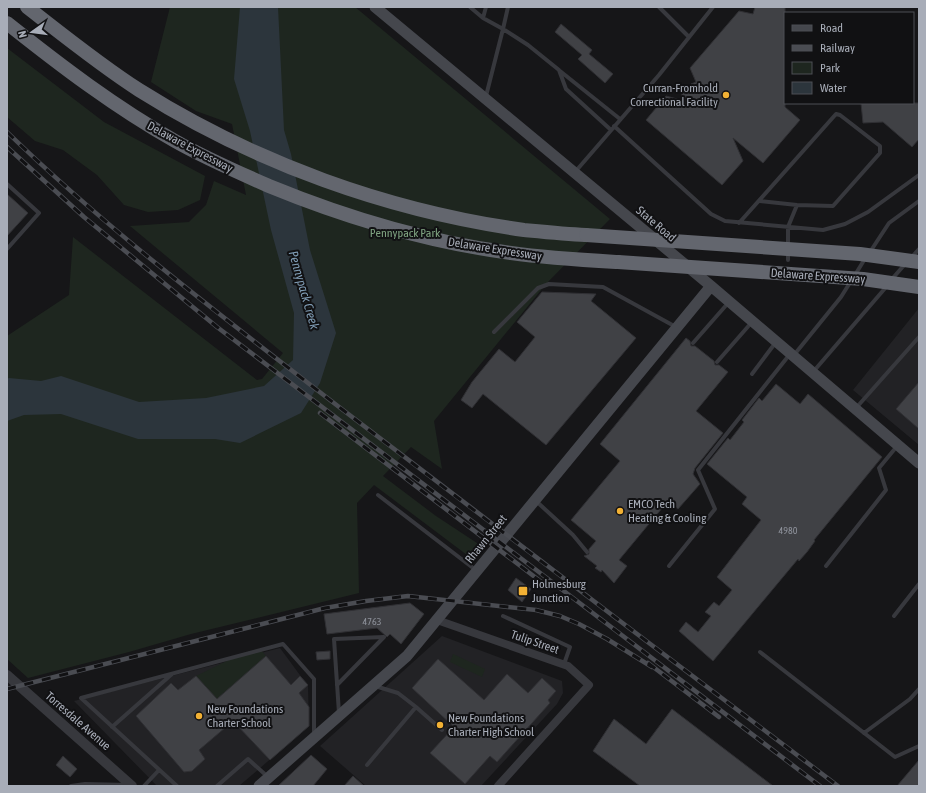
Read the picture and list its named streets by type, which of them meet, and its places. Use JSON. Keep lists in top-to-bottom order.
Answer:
{
  "streets": {
    "highway": ["Delaware Expressway"],
    "main road": ["State Road", "Rhawn Street"],
    "street": ["Tulip Street", "Torresdale Avenue"]
  },
  "crossings": [
    ["State Road", "Rhawn Street"],
    ["Rhawn Street", "Tulip Street"]
  ],
  "water": ["Pennypack Creek"],
  "parks": ["Pennypack Park"],
  "places": {
    "other": [
      "Curran-Fromhold Correctional Facility",
      "EMCO Tech Heating & Cooling",
      "New Foundations Charter School",
      "New Foundations Charter High School"
    ],
    "transit": ["Holmesburg Junction"]
  },
  "house_numbers": ["4980", "4763"],
  "legend": [
    "Road",
    "Railway",
    "Park",
    "Water"
  ],
  "north": "left"
}
